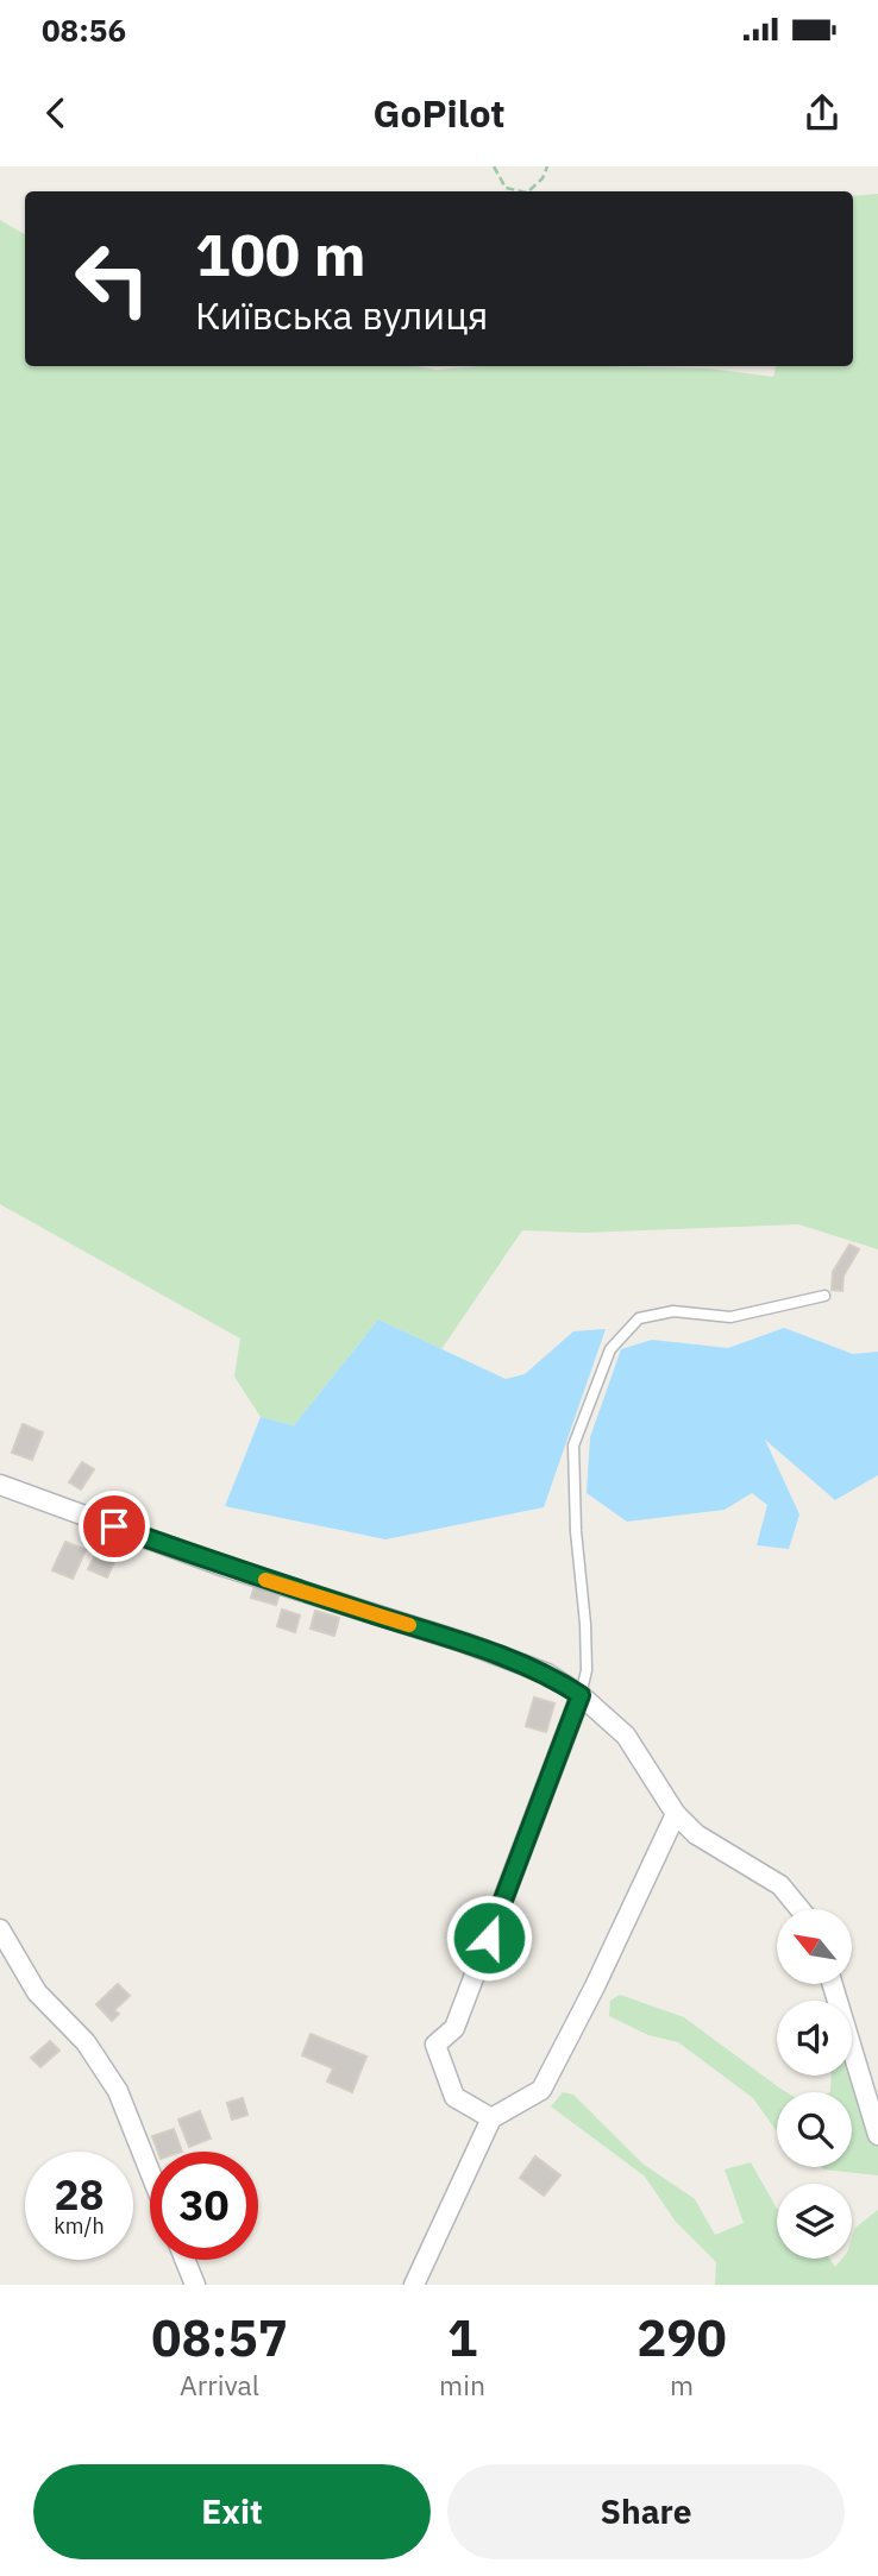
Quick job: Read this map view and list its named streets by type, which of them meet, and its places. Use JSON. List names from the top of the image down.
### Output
{
  "north": "top left",
  "page": {
    "status": "08:56",
    "header": "GoPilot",
    "turn": ["100 m", "Київська вулиця"],
    "speed": "28 km/h",
    "limit": "30",
    "eta": [
      "08:57",
      "Arrival",
      "1",
      "min",
      "290",
      "m"
    ],
    "buttons": ["Exit", "Share"]
  }
}
